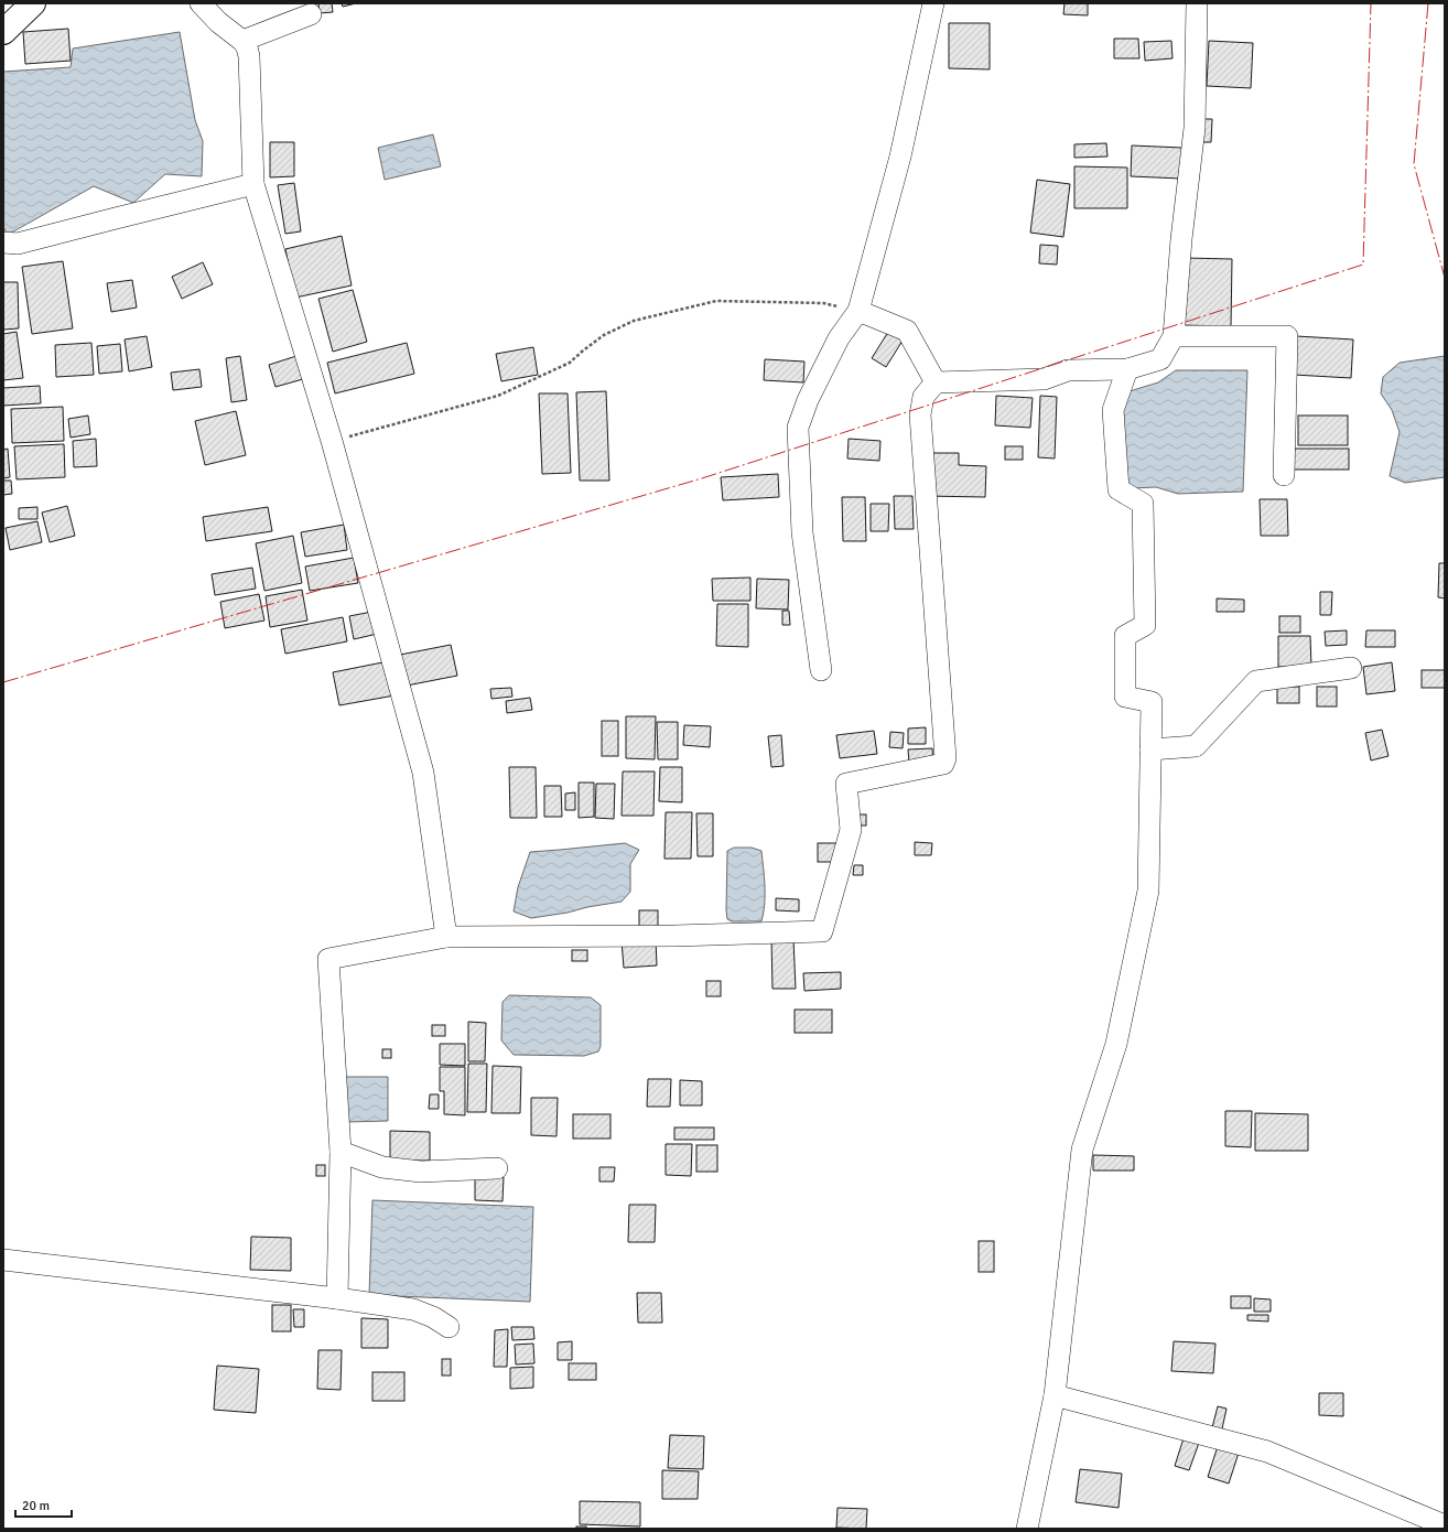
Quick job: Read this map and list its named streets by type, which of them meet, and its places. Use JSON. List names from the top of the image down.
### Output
{
  "scale_bar": "20 m"
}
